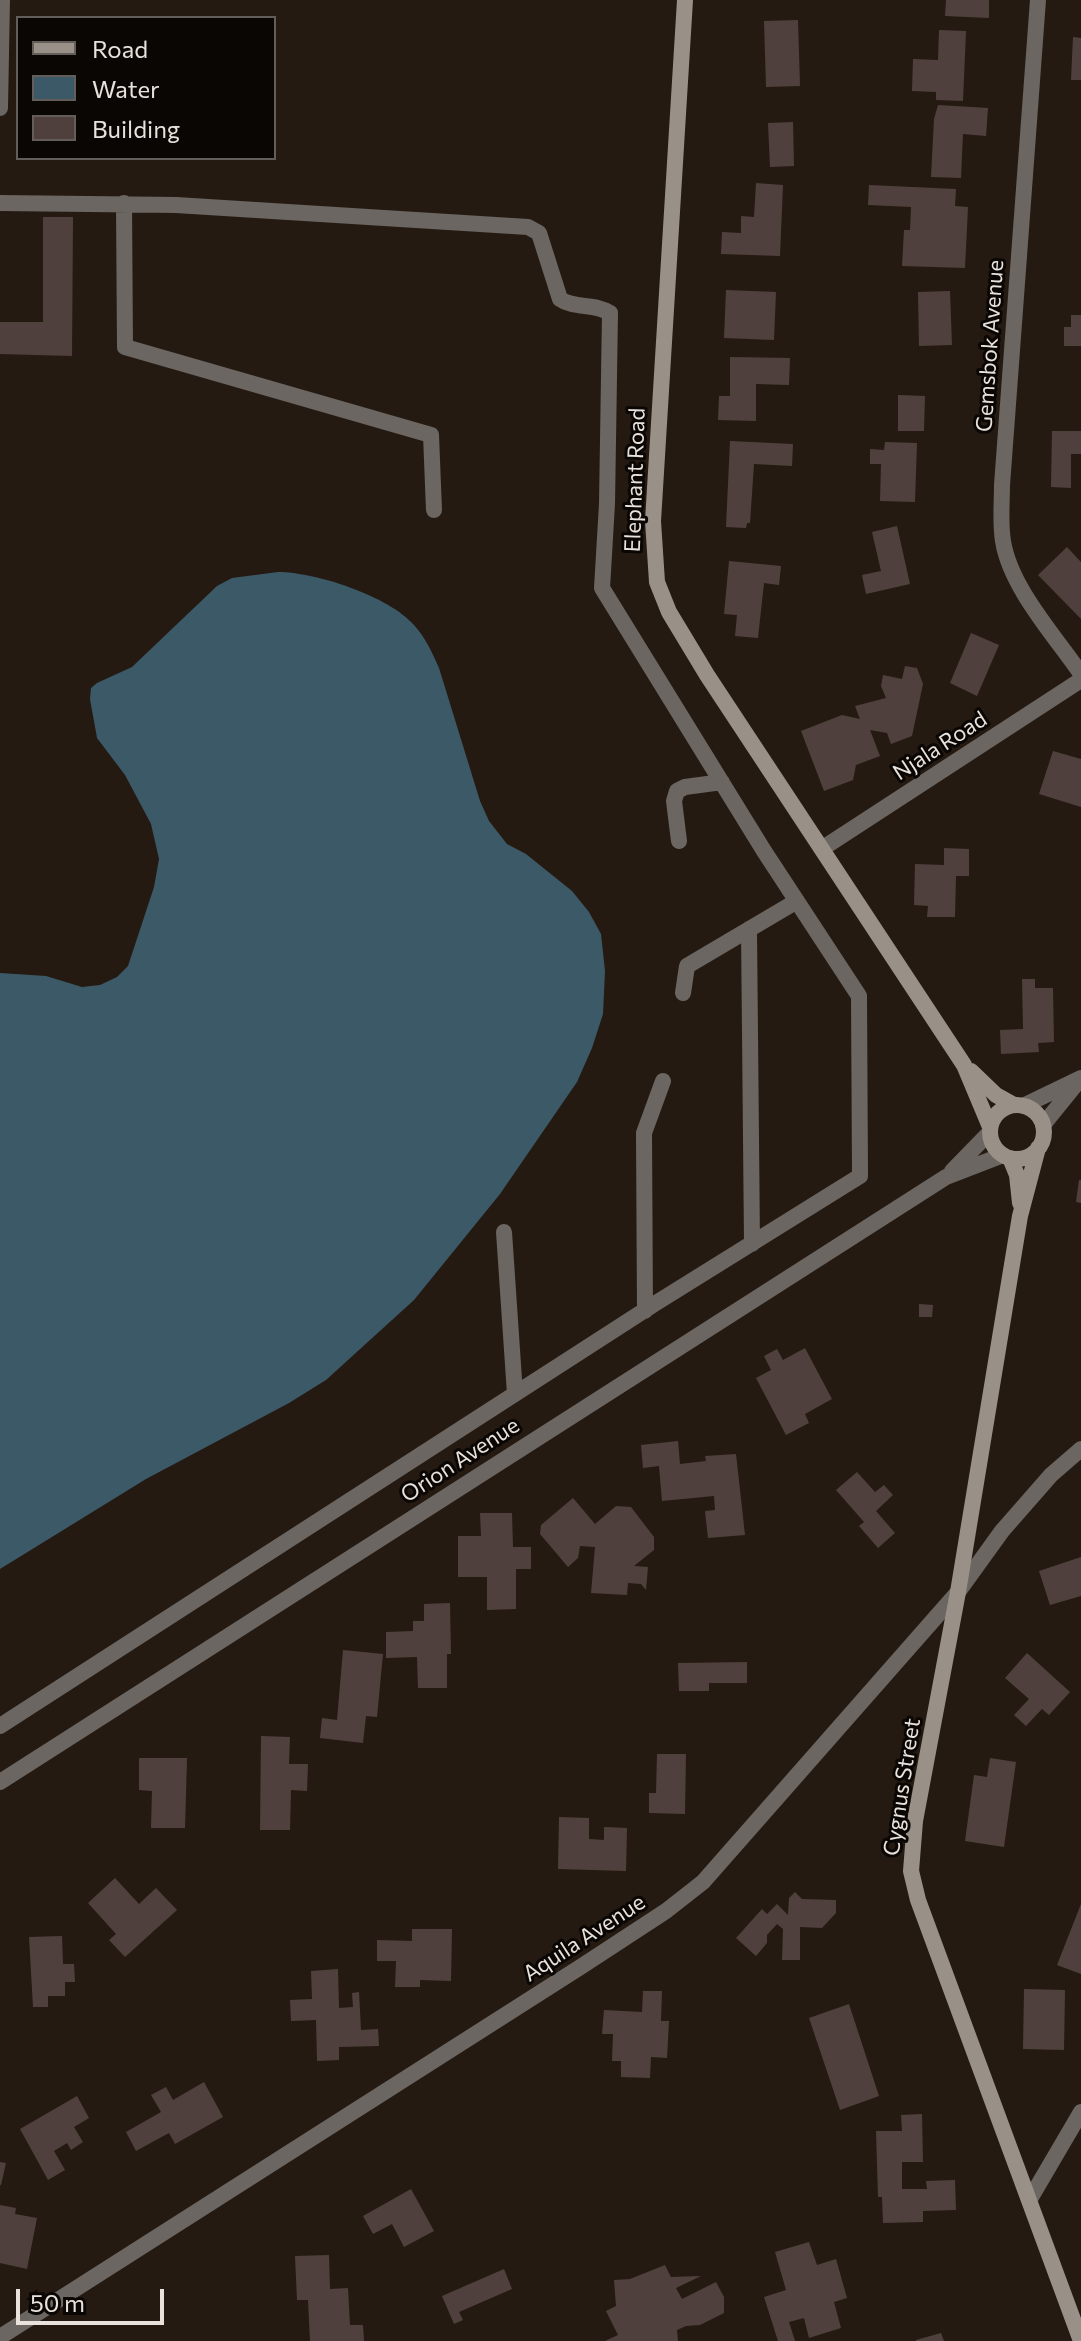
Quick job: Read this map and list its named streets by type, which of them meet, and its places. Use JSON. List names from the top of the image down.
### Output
{
  "streets": {
    "street": [
      "Gemsbok Avenue",
      "Elephant Road",
      "Njala Road",
      "Orion Avenue",
      "Cygnus Street",
      "Aquila Avenue"
    ]
  },
  "crossings": [
    ["Elephant Road", "Njala Road"],
    ["Elephant Road", "Orion Avenue"],
    ["Elephant Road", "Cygnus Street"],
    ["Orion Avenue", "Cygnus Street"],
    ["Cygnus Street", "Aquila Avenue"]
  ],
  "legend": ["Road", "Water", "Building"],
  "scale_bar": "50 m"
}
